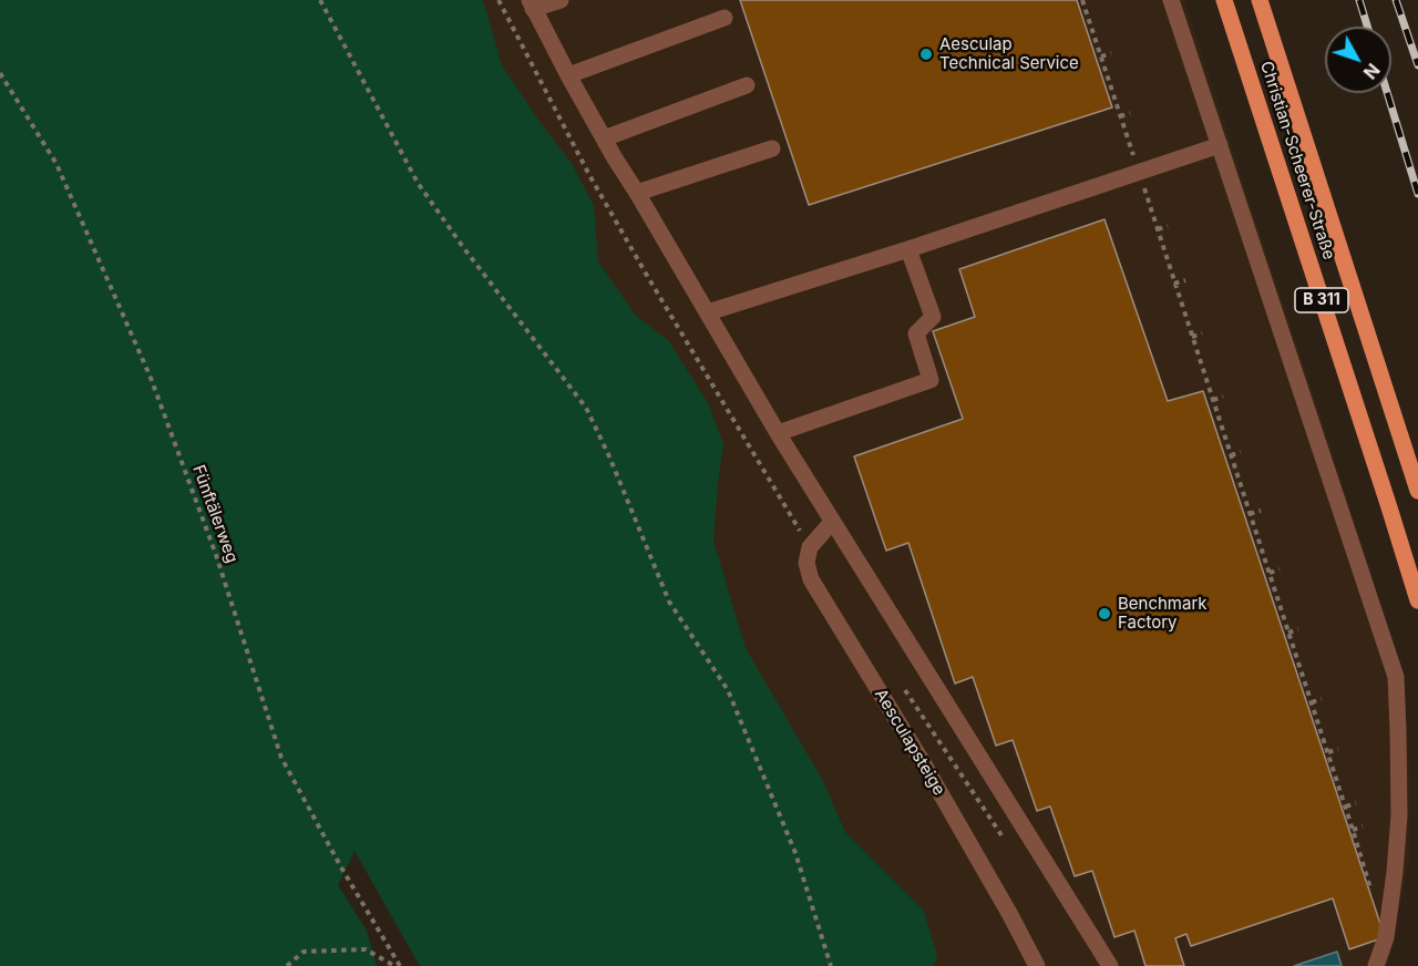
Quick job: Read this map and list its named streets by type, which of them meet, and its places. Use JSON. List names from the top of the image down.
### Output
{
  "streets": {
    "main road": ["Christian-Scheerer-Straße", "B 311"],
    "lane": ["Aesculapsteige"],
    "path": ["Fünftälerweg"]
  },
  "places": ["Aesculap Technical Service", "Benchmark Factory"],
  "north": "bottom right"
}
